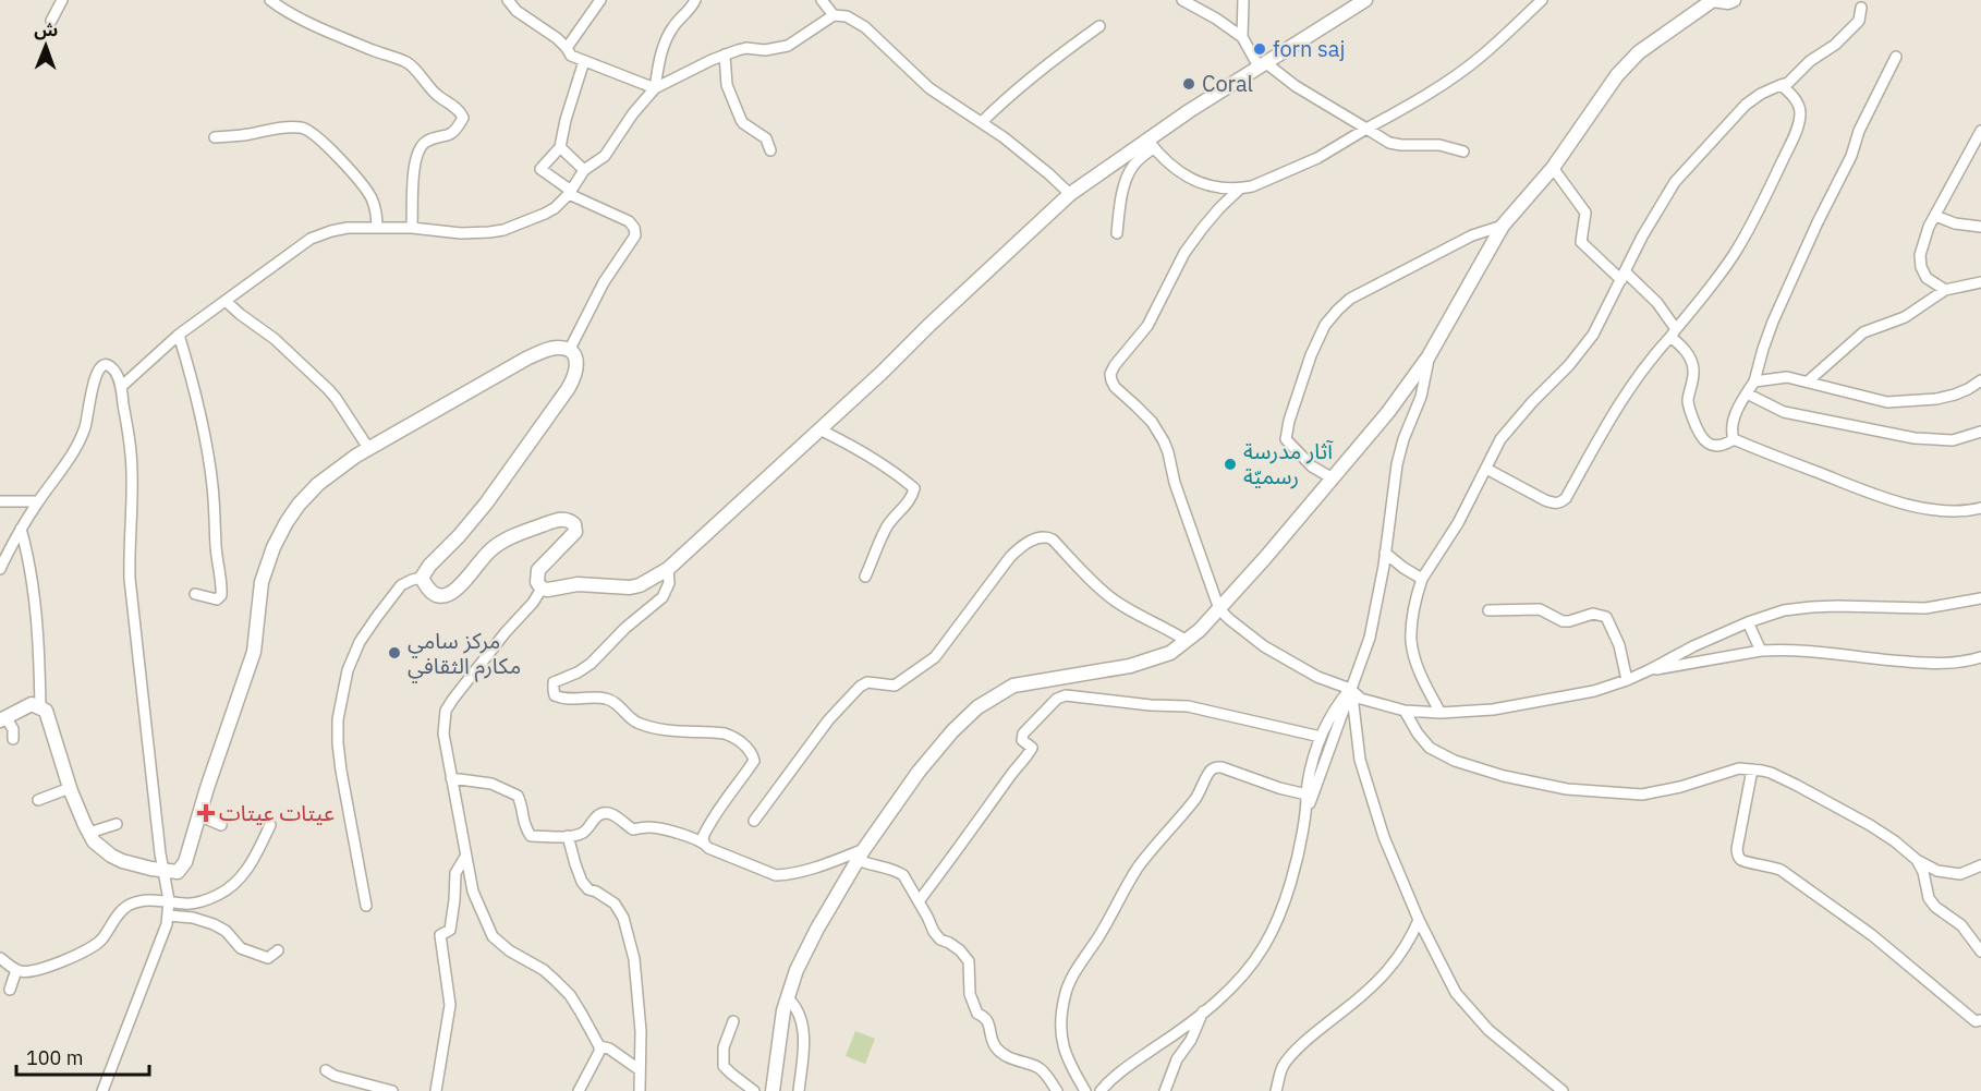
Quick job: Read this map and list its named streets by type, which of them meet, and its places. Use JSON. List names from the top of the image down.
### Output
{
  "places": {
    "other": [
      "forn saj",
      "Coral",
      "آثار مدرسة رسميّة",
      "مركز سامي مكارم الثقافي"
    ],
    "health": ["عيتات عيتات"]
  },
  "scale_bar": "100 m",
  "north": "top"
}
